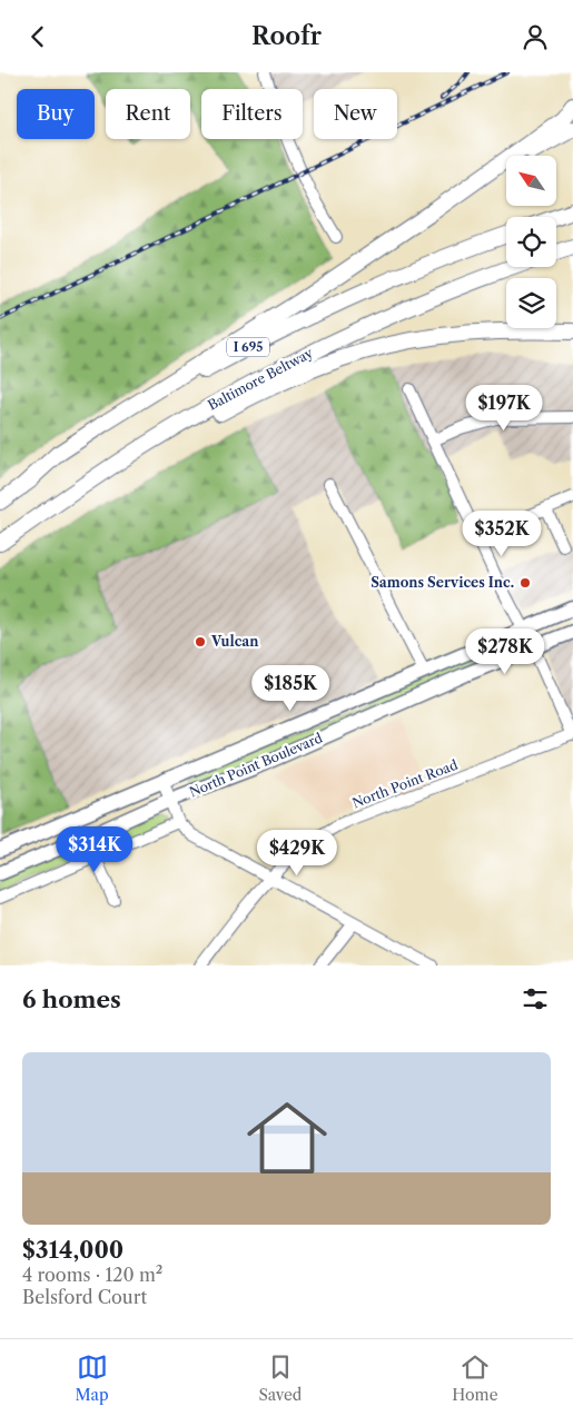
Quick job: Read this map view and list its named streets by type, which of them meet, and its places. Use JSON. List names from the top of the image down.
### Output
{
  "streets": {
    "highway": ["I 695", "Baltimore Beltway"],
    "main road": ["North Point Boulevard"],
    "street": ["North Point Road"]
  },
  "places": ["Samons Services Inc.", "Vulcan"],
  "north": "top left",
  "page": {
    "header": "Roofr",
    "chip": [
      "Buy",
      "Rent",
      "Filters",
      "New"
    ],
    "price": [
      "$197K",
      "$352K",
      "$278K",
      "$185K",
      "$314K",
      "$429K"
    ],
    "heading": "6 homes",
    "list": [
      {
        "name": "$314,000",
        "note": "4 rooms · 120 m² · Belsford Court"
      }
    ],
    "tabs": ["Map", "Saved", "Home"]
  }
}
